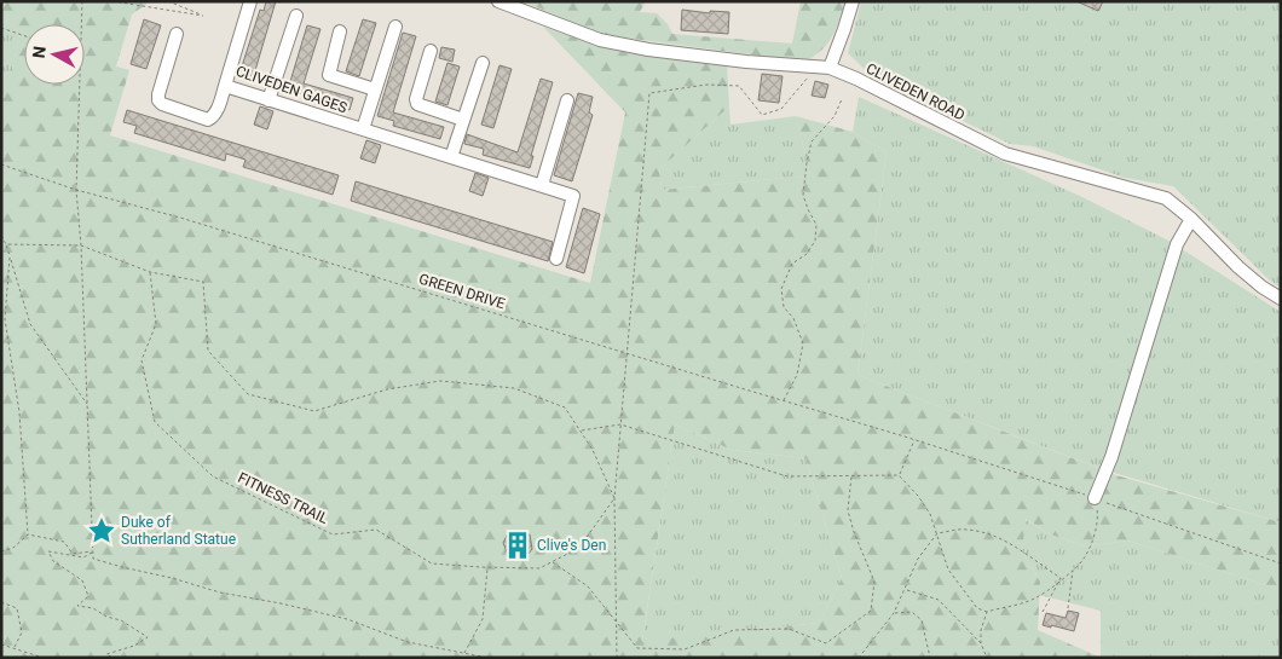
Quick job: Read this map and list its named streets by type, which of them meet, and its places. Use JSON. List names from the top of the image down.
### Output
{
  "streets": {
    "street": ["CLIVEDEN GAGES", "CLIVEDEN ROAD"],
    "path": ["GREEN DRIVE", "FITNESS TRAIL"]
  },
  "places": {
    "place": ["Duke of Sutherland Statue"],
    "building": ["Clive's Den"]
  },
  "north": "left"
}
